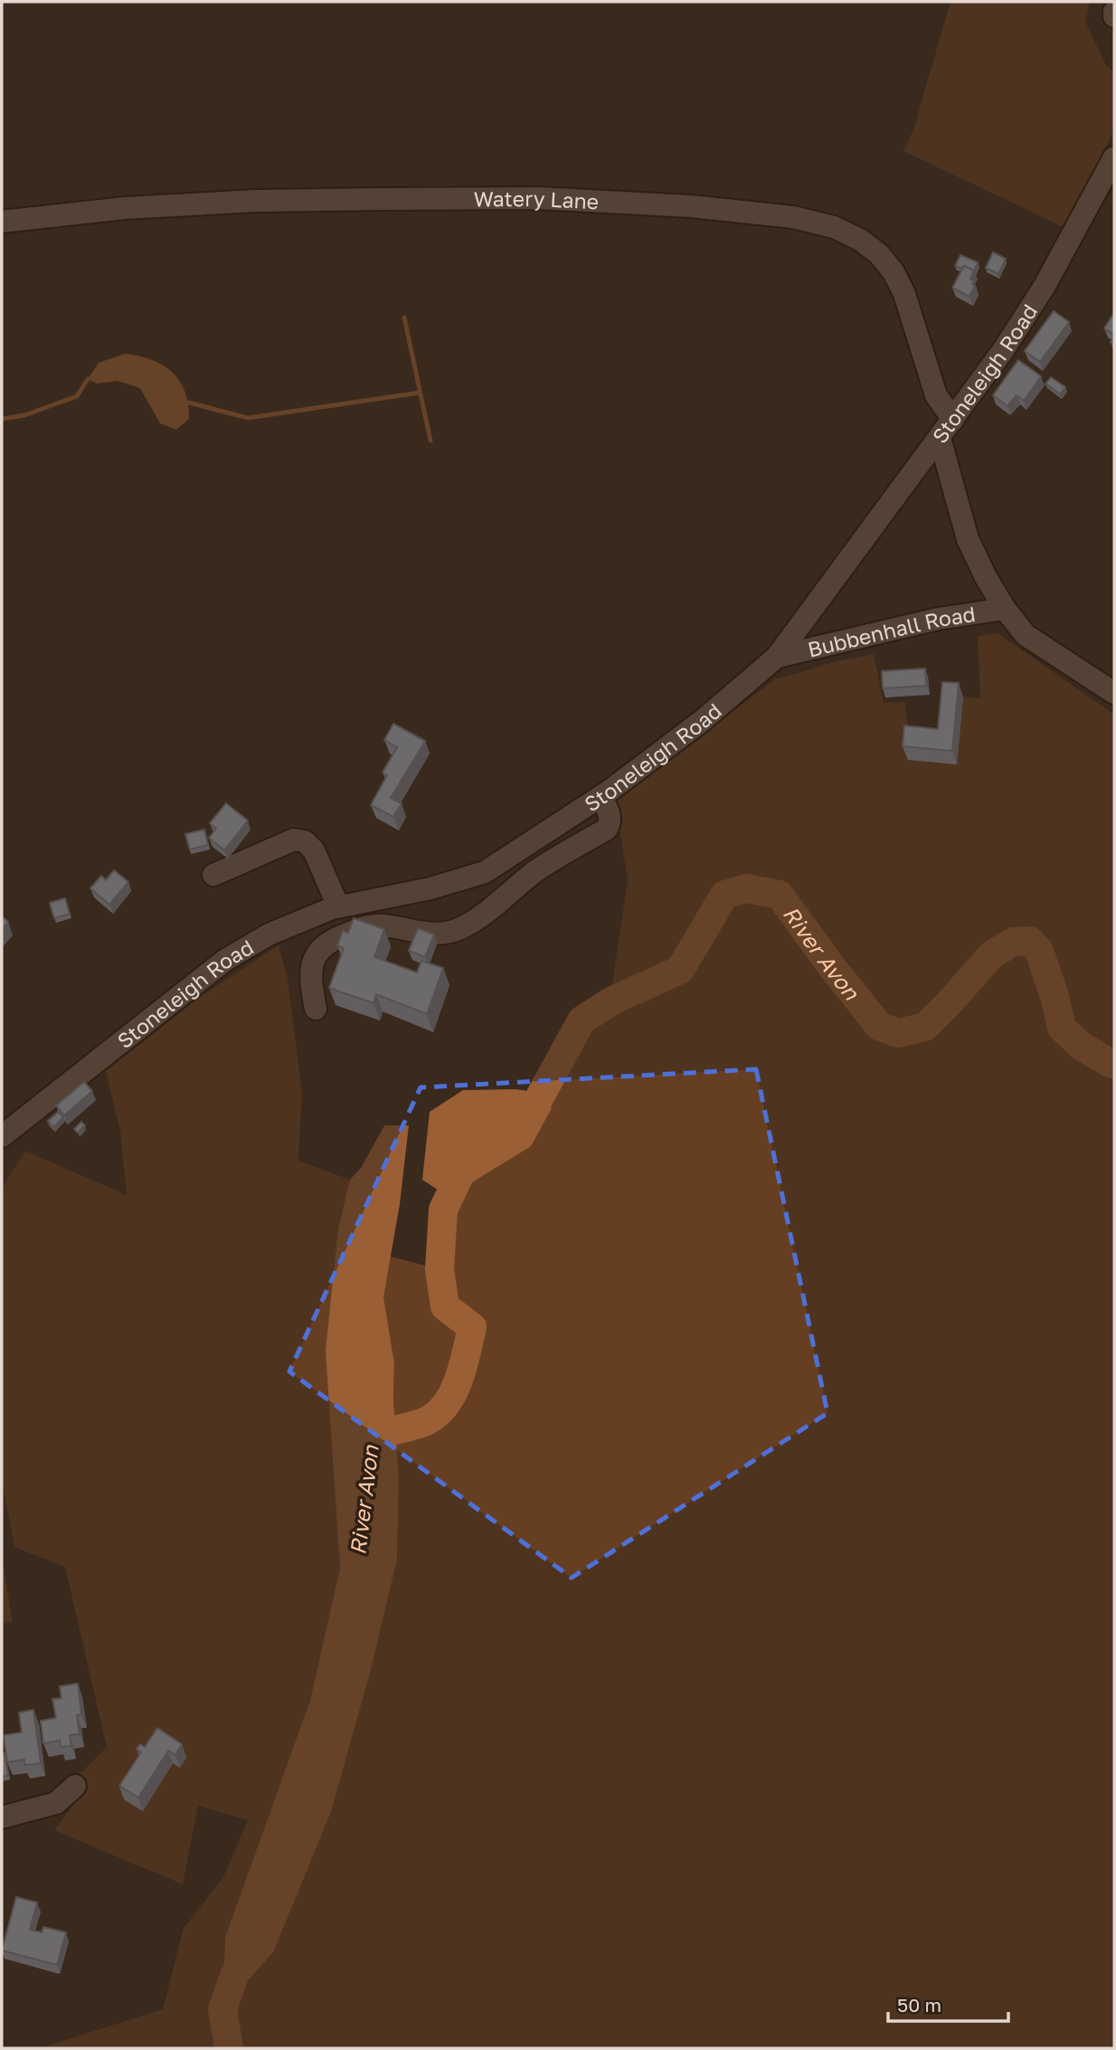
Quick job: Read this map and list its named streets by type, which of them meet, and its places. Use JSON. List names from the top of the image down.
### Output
{
  "streets": {
    "street": ["Watery Lane", "Stoneleigh Road", "Bubbenhall Road"]
  },
  "crossings": [
    ["Watery Lane", "Stoneleigh Road"],
    ["Stoneleigh Road", "Bubbenhall Road"]
  ],
  "water": ["River Avon"],
  "scale_bar": "50 m"
}
